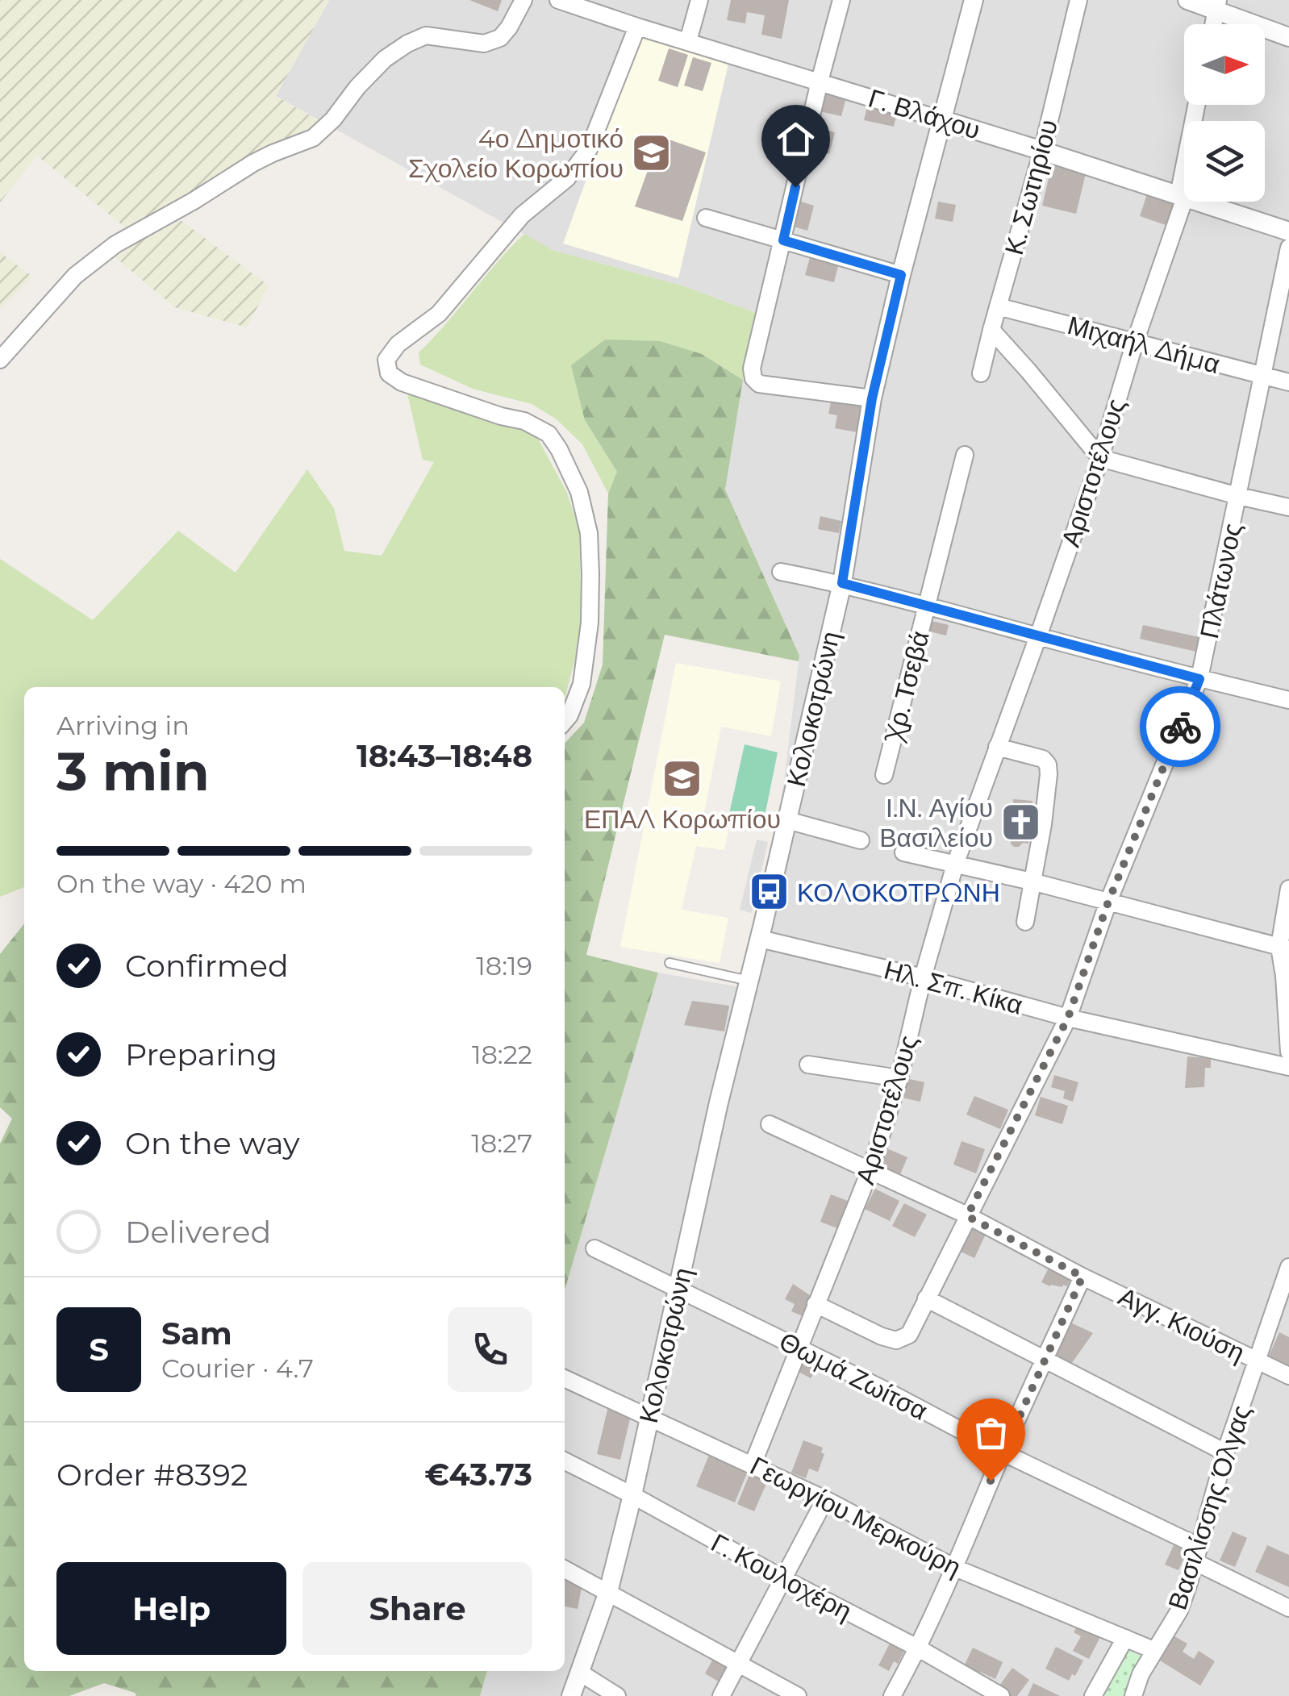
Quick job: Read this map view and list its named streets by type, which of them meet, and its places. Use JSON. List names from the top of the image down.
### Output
{
  "streets": {
    "street": [
      "Γ. Βλάχου",
      "Κ. Σωτηρίου",
      "Μιχαήλ Δήμα",
      "Αριστοτέλους",
      "Πλάτωνος",
      "Χρ. Τσεβά",
      "Κολοκοτρώνη",
      "Ηλ. Σπ. Κίκα",
      "Αγγ. Κιούση",
      "Θωμά Ζωίτσα",
      "Βασιλίσσης Όλγας",
      "Γεωργίου Μερκούρη",
      "Γ. Κουλοχέρη"
    ]
  },
  "crossings": [
    ["Γ. Βλάχου", "Κ. Σωτηρίου"],
    ["Γ. Βλάχου", "Αριστοτέλους"],
    ["Γ. Βλάχου", "Κολοκοτρώνη"],
    ["Κ. Σωτηρίου", "Μιχαήλ Δήμα"],
    ["Μιχαήλ Δήμα", "Αριστοτέλους"],
    ["Μιχαήλ Δήμα", "Πλάτωνος"],
    ["Αριστοτέλους", "Πλάτωνος"],
    ["Αριστοτέλους", "Ηλ. Σπ. Κίκα"],
    ["Αριστοτέλους", "Αγγ. Κιούση"],
    ["Αριστοτέλους", "Θωμά Ζωίτσα"],
    ["Αριστοτέλους", "Γεωργίου Μερκούρη"],
    ["Πλάτωνος", "Ηλ. Σπ. Κίκα"],
    ["Πλάτωνος", "Αγγ. Κιούση"],
    ["Κολοκοτρώνη", "Ηλ. Σπ. Κίκα"],
    ["Κολοκοτρώνη", "Θωμά Ζωίτσα"],
    ["Κολοκοτρώνη", "Γεωργίου Μερκούρη"],
    ["Κολοκοτρώνη", "Γ. Κουλοχέρη"],
    ["Αγγ. Κιούση", "Βασιλίσσης Όλγας"],
    ["Θωμά Ζωίτσα", "Βασιλίσσης Όλγας"],
    ["Βασιλίσσης Όλγας", "Γεωργίου Μερκούρη"]
  ],
  "places": {
    "school or university": ["4ο Δημοτικό Σχολείο Κορωπίου", "ΕΠΑΛ Κορωπίου"],
    "church": ["Ι.Ν. Αγίου Βασιλείου"],
    "bus stop": ["ΚΟΛΟΚΟΤΡΩΝΗ"]
  },
  "north": "right",
  "page": {
    "heading": ["3 min", "Arriving in", "18:43–18:48"],
    "panel": [
      "Sam",
      "Courier · 4.7",
      "Order #8392",
      "€43.73"
    ],
    "bar": "On the way · 420 m",
    "list": [
      ["Confirmed", "18:19"],
      ["Preparing", "18:22"],
      ["On the way", "18:27"],
      "Delivered"
    ],
    "round": "S",
    "buttons": ["Help", "Share"]
  }
}
